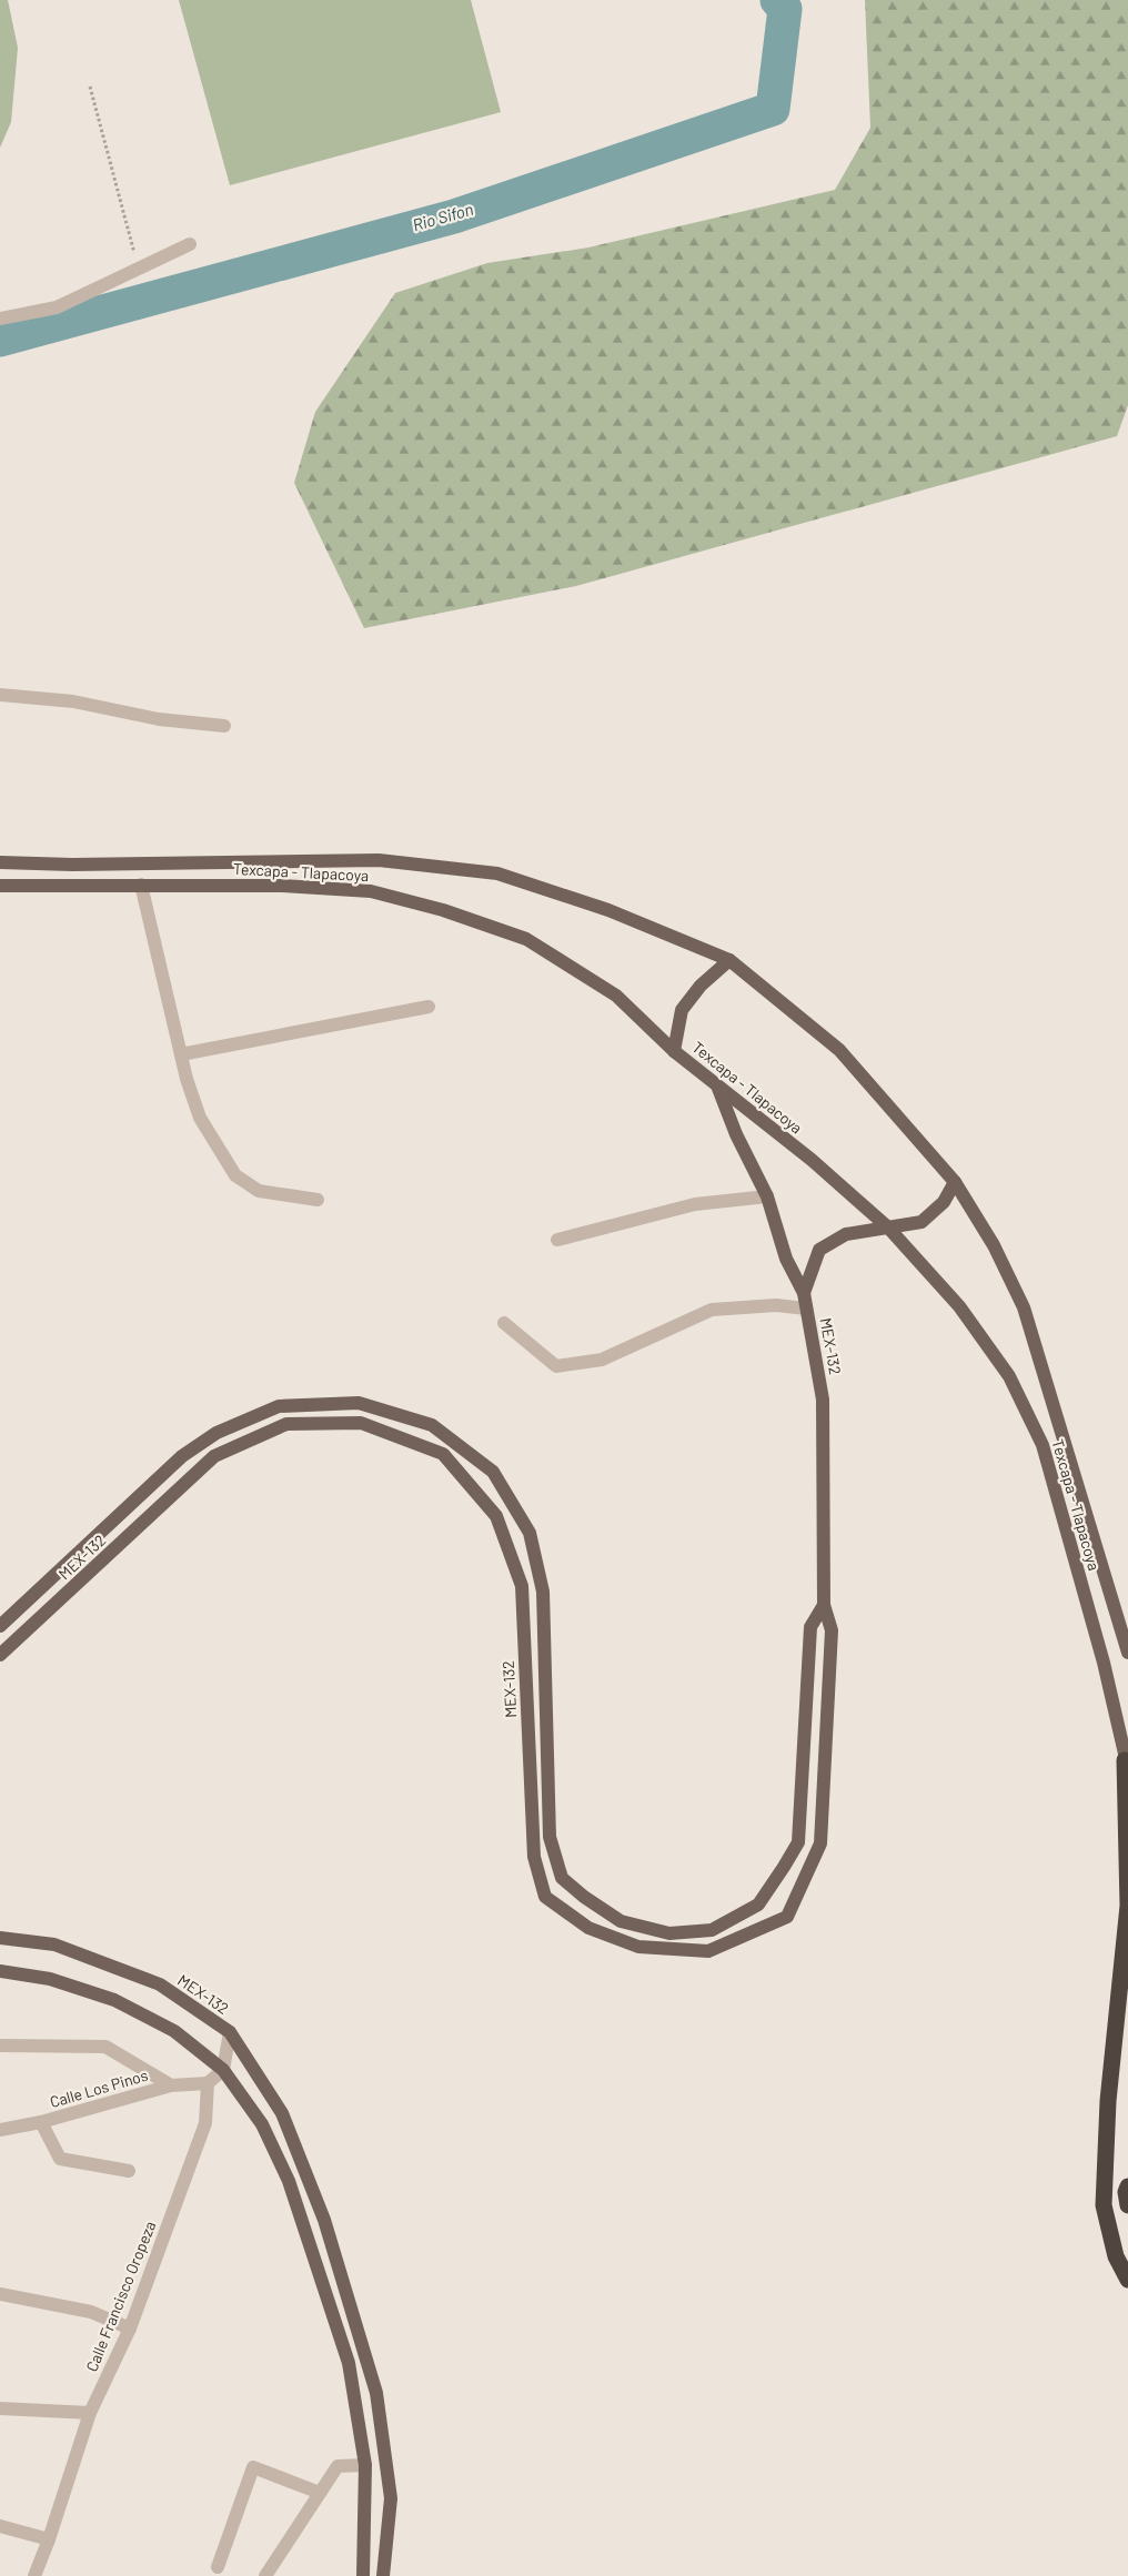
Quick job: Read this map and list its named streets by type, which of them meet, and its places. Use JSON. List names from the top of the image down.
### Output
{
  "streets": {
    "main road": ["Texcapa - Tlapacoya", "MEX-132"],
    "street": ["Calle Los Pinos", "Calle Francisco Oropeza"]
  },
  "crossings": [
    ["Calle Los Pinos", "Calle Francisco Oropeza"]
  ],
  "water": ["Rio Sifon"]
}
